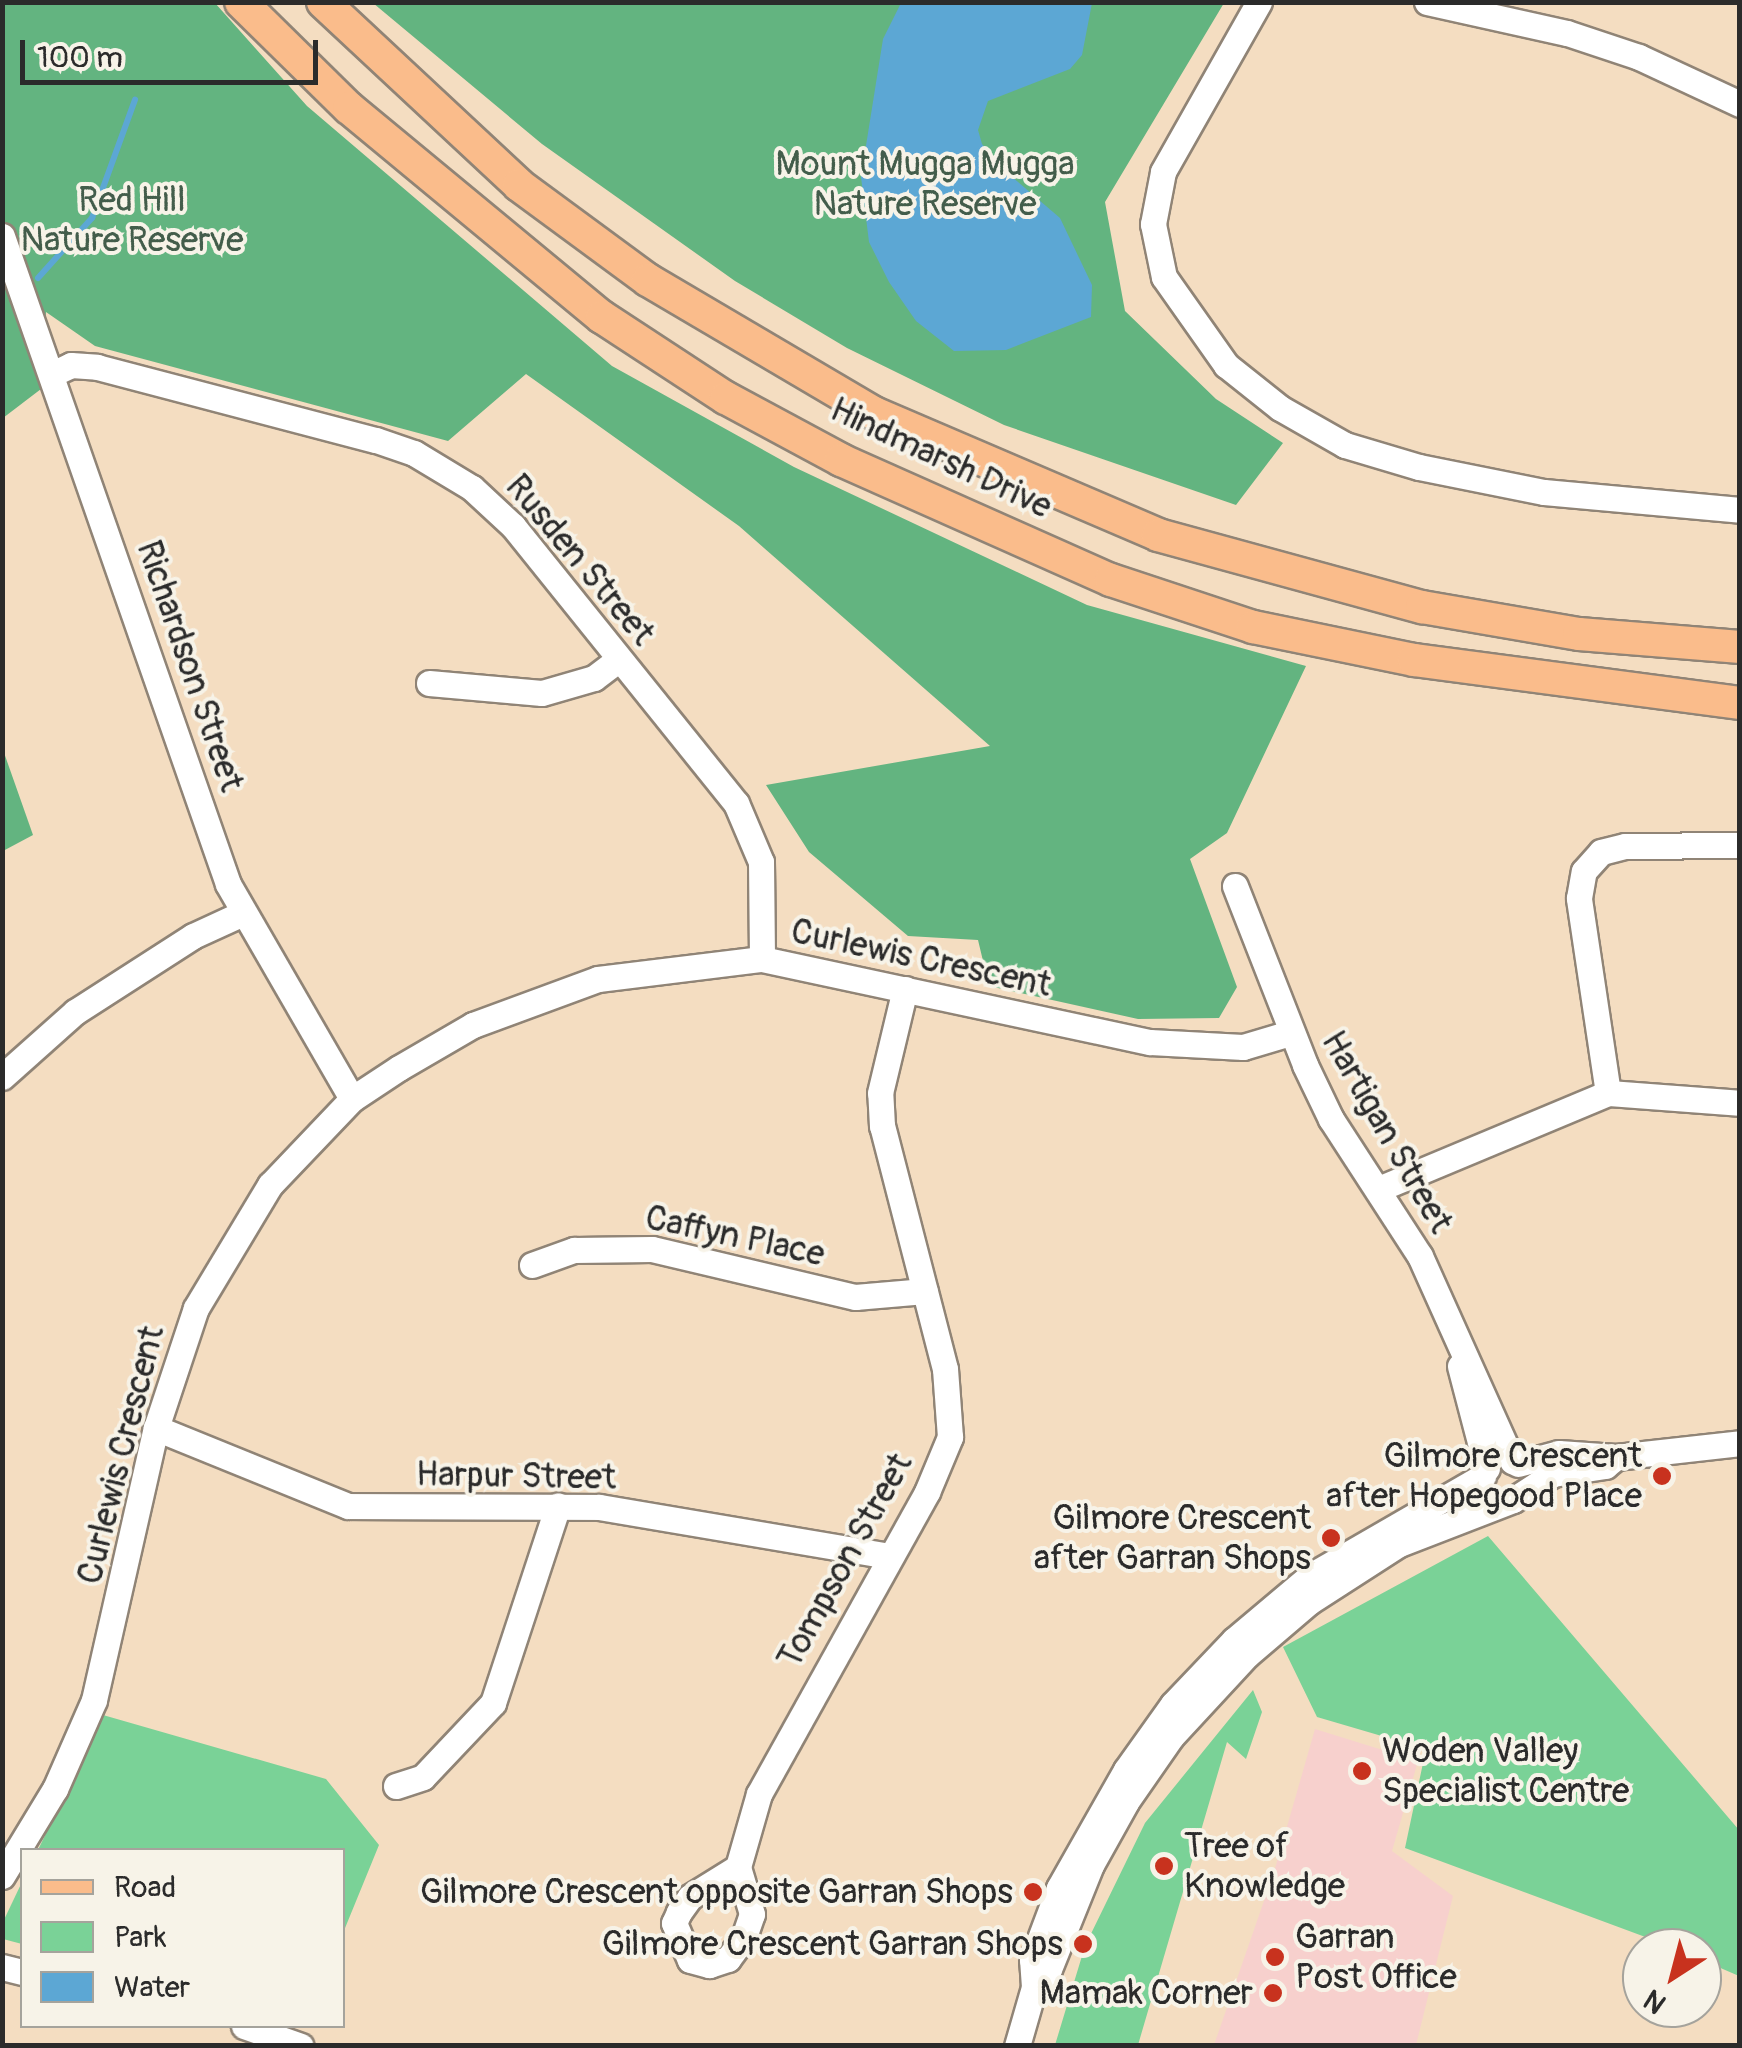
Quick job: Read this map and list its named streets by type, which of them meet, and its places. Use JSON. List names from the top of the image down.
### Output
{
  "streets": {
    "main road": ["Hindmarsh Drive"],
    "street": [
      "Rusden Street",
      "Richardson Street",
      "Curlewis Crescent",
      "Hartigan Street",
      "Caffyn Place",
      "Harpur Street",
      "Tompson Street"
    ]
  },
  "crossings": [
    ["Rusden Street", "Richardson Street"],
    ["Rusden Street", "Curlewis Crescent"],
    ["Richardson Street", "Curlewis Crescent"],
    ["Curlewis Crescent", "Hartigan Street"],
    ["Curlewis Crescent", "Harpur Street"],
    ["Curlewis Crescent", "Tompson Street"],
    ["Caffyn Place", "Tompson Street"],
    ["Harpur Street", "Tompson Street"]
  ],
  "parks": ["Mount Mugga Mugga Nature Reserve", "Red Hill Nature Reserve"],
  "places": [
    "Gilmore Crescent after Hopegood Place",
    "Gilmore Crescent after Garran Shops",
    "Woden Valley Specialist Centre",
    "Tree of Knowledge",
    "Gilmore Crescent opposite Garran Shops",
    "Gilmore Crescent Garran Shops",
    "Garran Post Office",
    "Mamak Corner"
  ],
  "legend": ["Road", "Park", "Water"],
  "scale_bar": "100 m",
  "north": "bottom left"
}
